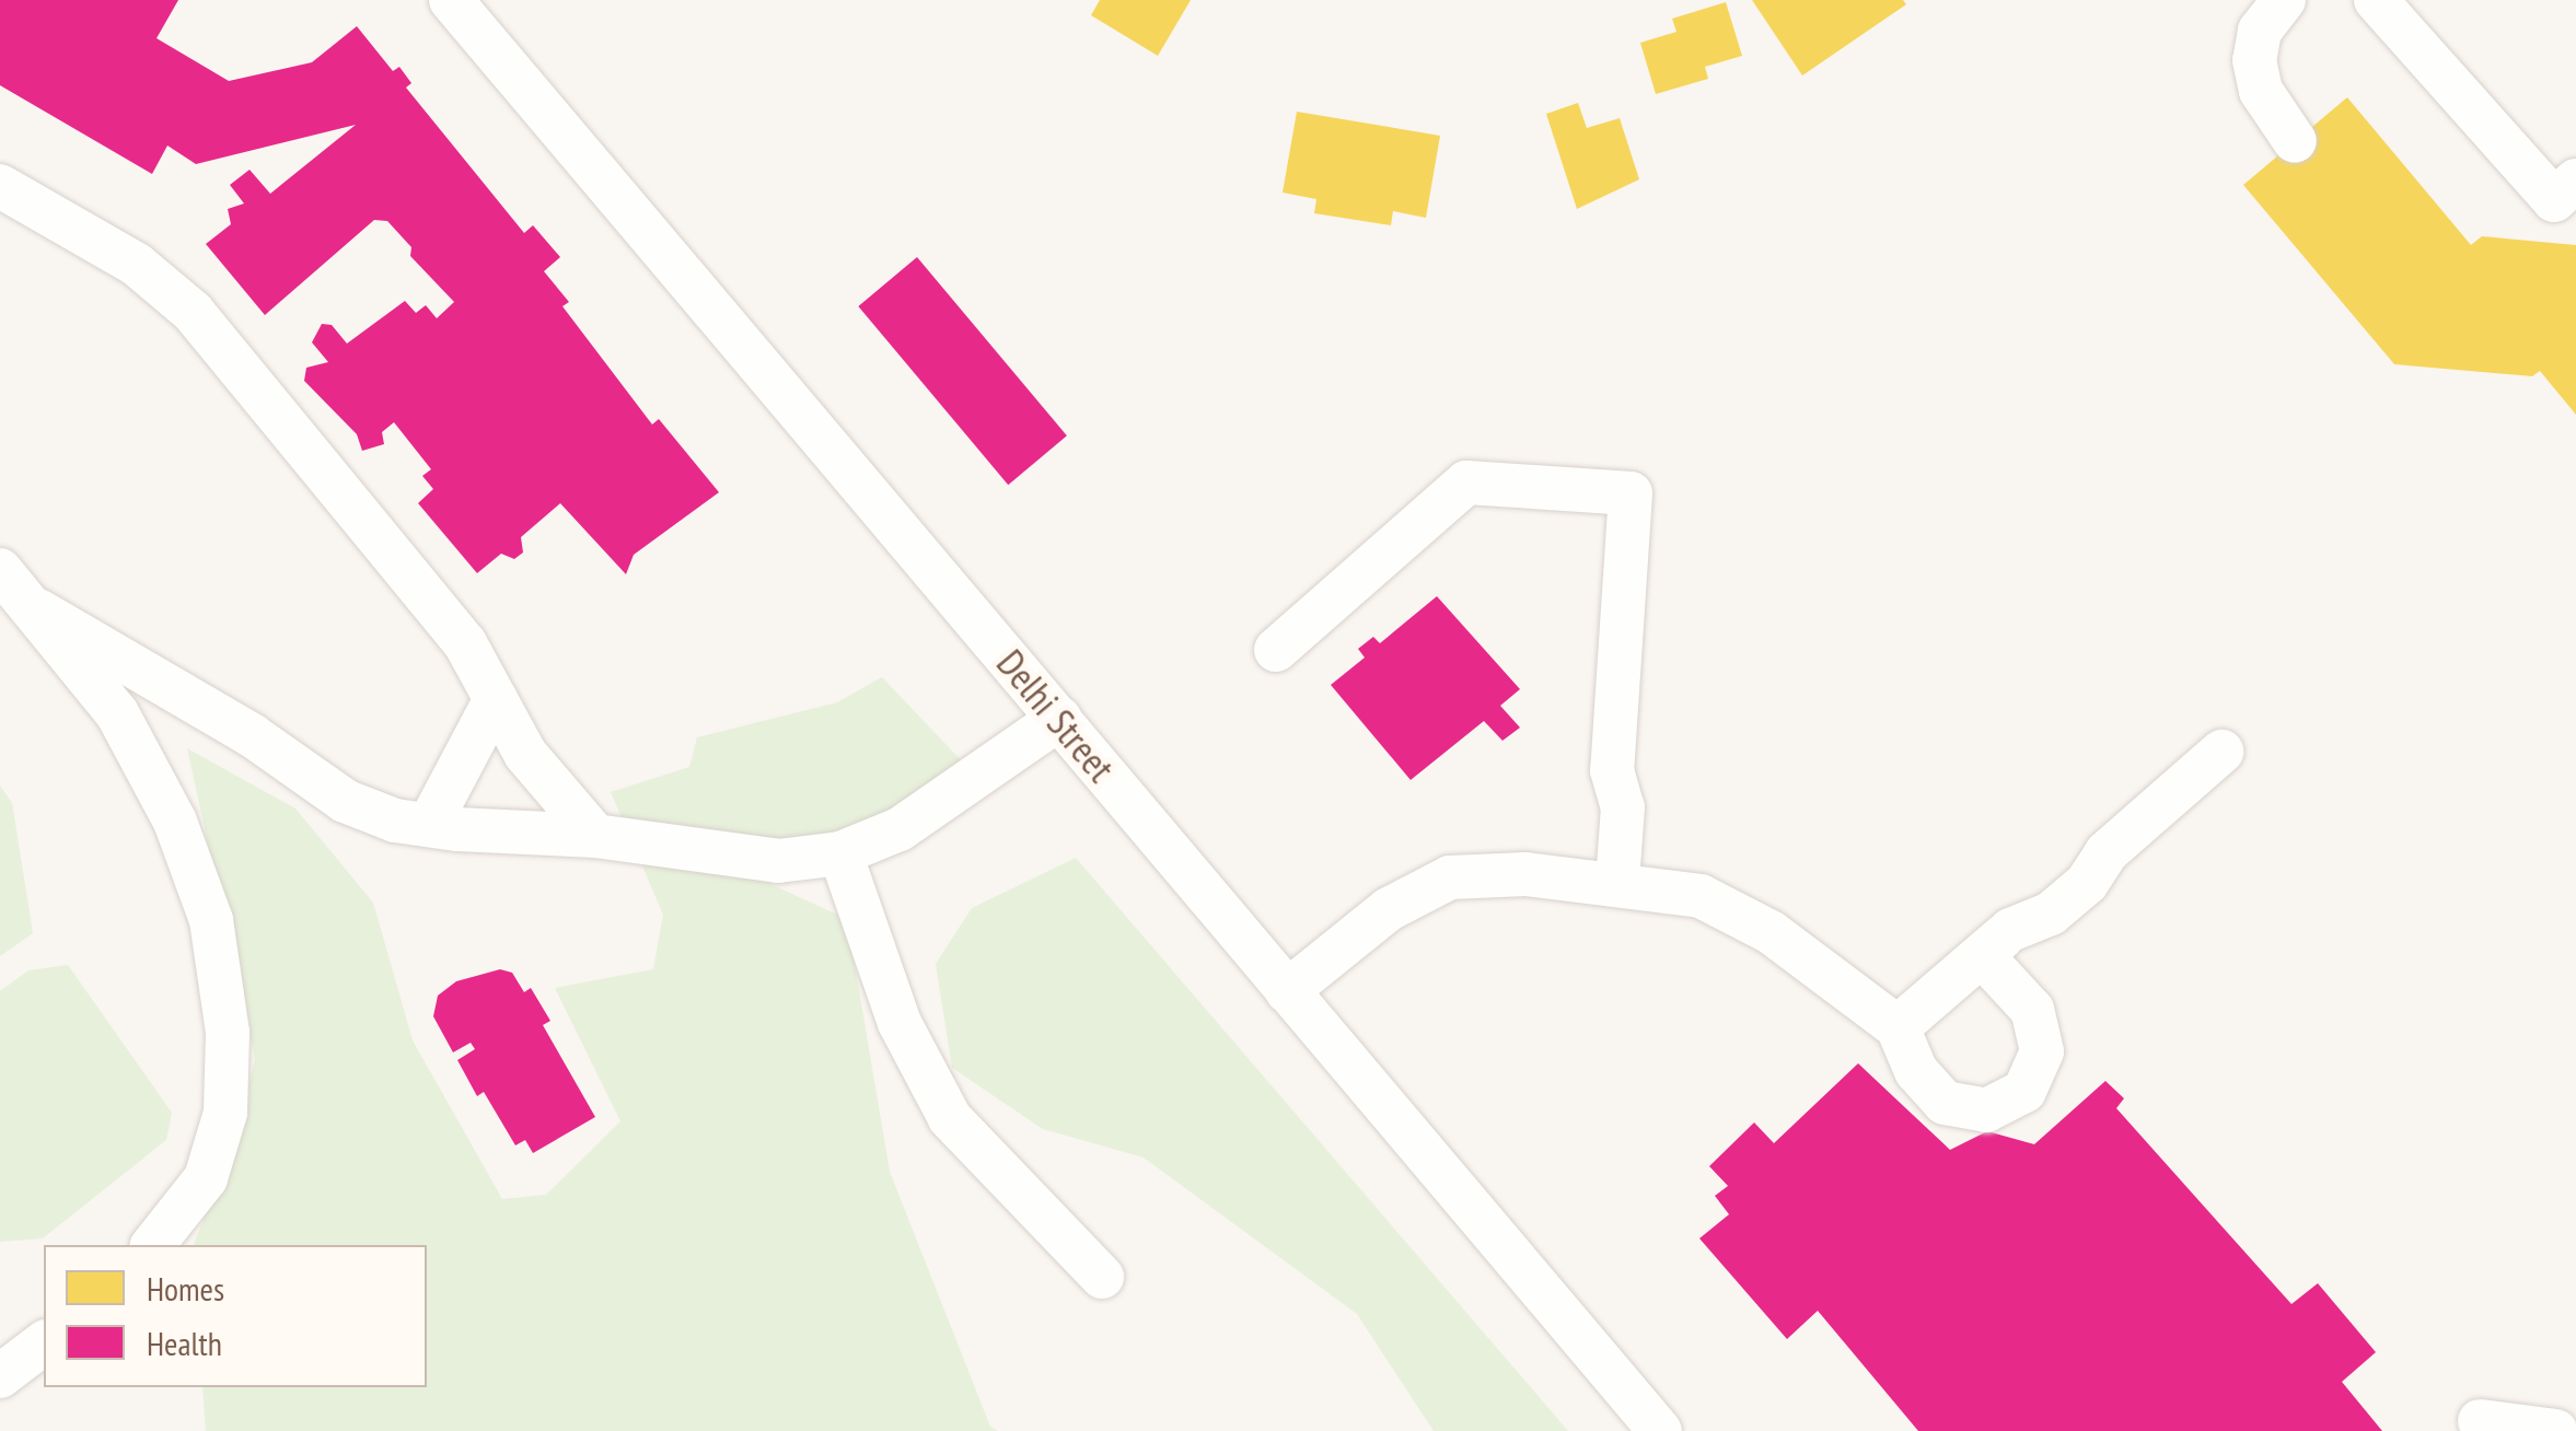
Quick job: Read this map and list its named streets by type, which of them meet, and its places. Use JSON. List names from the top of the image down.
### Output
{
  "streets": {
    "street": ["Delhi Street"]
  },
  "legend": ["Homes", "Health"]
}
